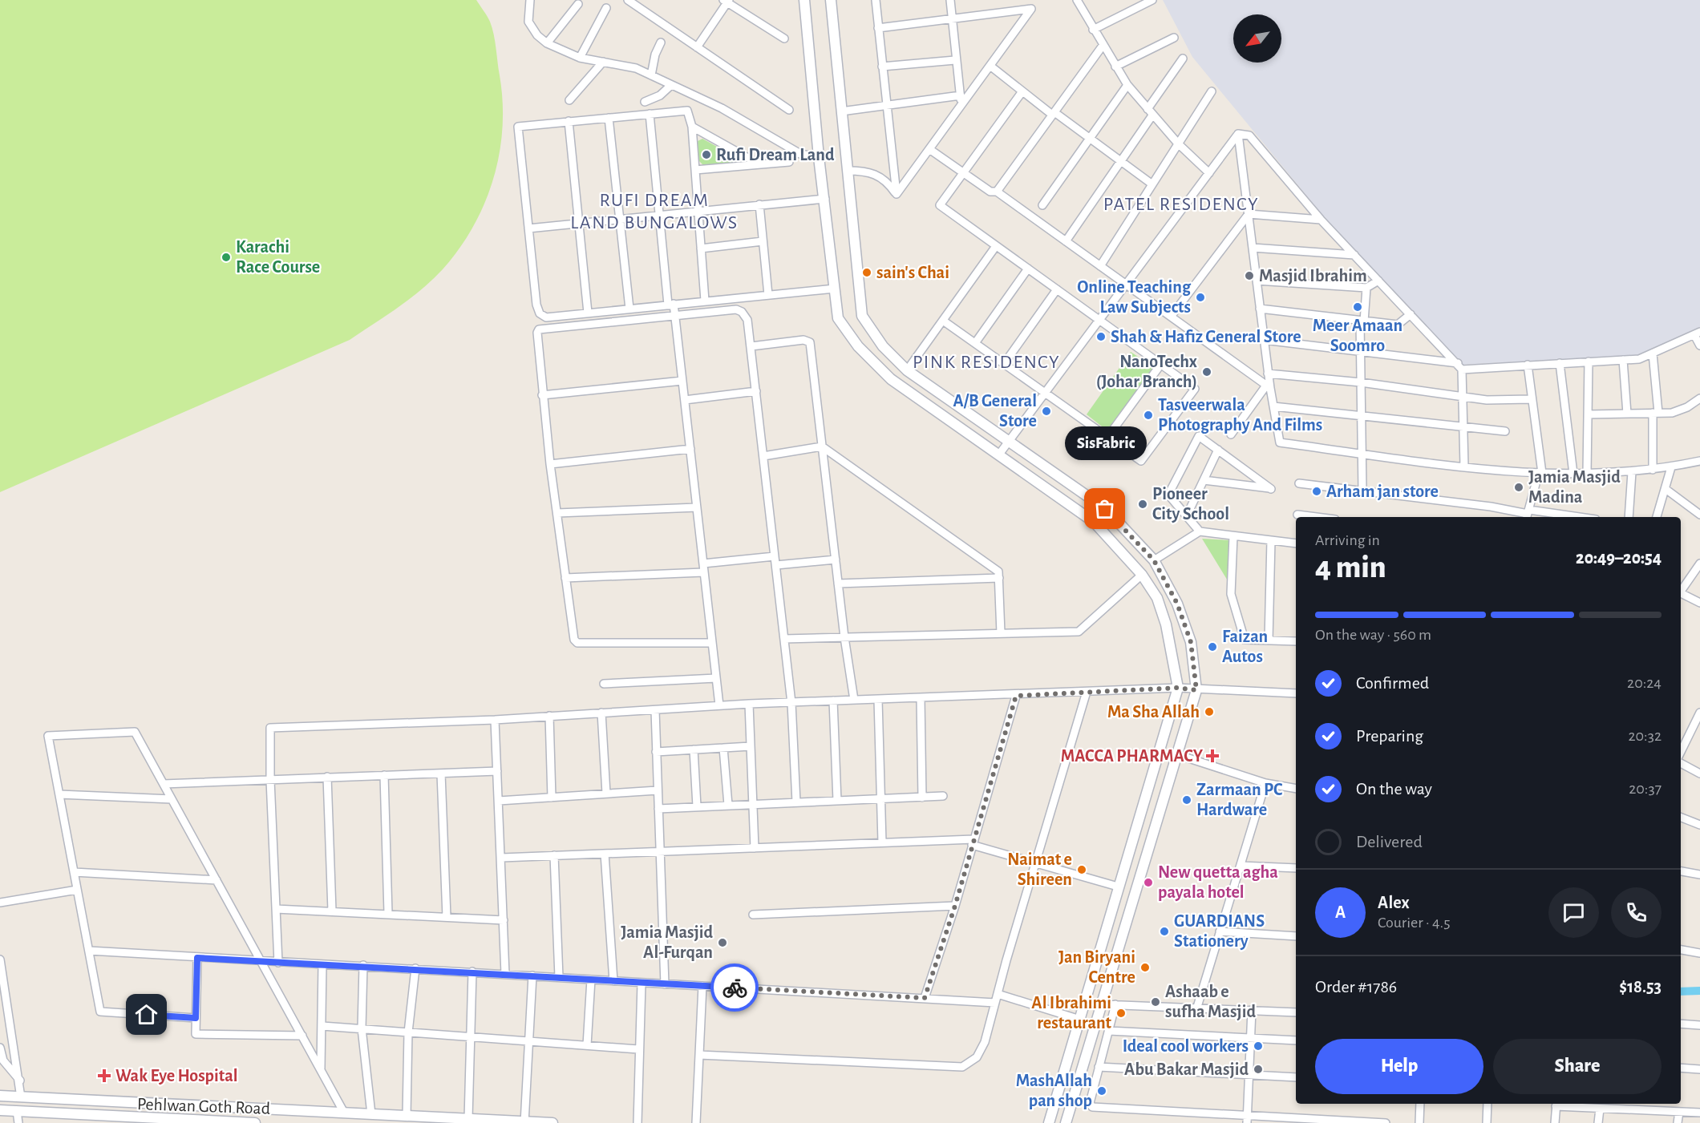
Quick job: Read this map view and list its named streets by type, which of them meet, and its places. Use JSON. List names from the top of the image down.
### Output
{
  "streets": {
    "main road": ["Pehlwan Goth Road"]
  },
  "districts": ["RUFI DREAM LAND BUNGALOWS", "PATEL RESIDENCY", "PINK RESIDENCY"],
  "places": {
    "other": [
      "Rufi Dream Land",
      "Karachi Race Course",
      "sain's Chai",
      "Masjid Ibrahim",
      "Online Teaching Law Subjects",
      "Meer Amaan Soomro",
      "Shah & Hafiz General Store",
      "NanoTechx (Johar Branch)",
      "A/B General Store",
      "Tasveerwala Photography And Films",
      "Jamia Masjid Madina",
      "Arham jan store",
      "Pioneer City School",
      "SisFabric",
      "Faizan Autos",
      "Ma Sha Allah",
      "Zarmaan PC Hardware",
      "Naimat e Shireen",
      "New quetta agha payala hotel",
      "GUARDIANS Stationery",
      "Jamia Masjid Al-Furqan",
      "Jan Biryani Centre",
      "Ashaab e sufha Masjid",
      "Al Ibrahimi restaurant",
      "Ideal cool workers",
      "Abu Bakar Masjid",
      "MashAllah pan shop"
    ],
    "health": ["MACCA PHARMACY", "Wak Eye Hospital"]
  },
  "north": "bottom left",
  "page": {
    "bubble": "SisFabric",
    "heading": ["4 min", "Arriving in", "20:49–20:54"],
    "panel": [
      "Alex",
      "Courier · 4.5",
      "Order #1786",
      "$18.53"
    ],
    "bar": "On the way · 560 m",
    "list": [
      ["Confirmed", "20:24"],
      ["Preparing", "20:32"],
      ["On the way", "20:37"],
      "Delivered"
    ],
    "round": "A",
    "buttons": ["Help", "Share"]
  }
}
